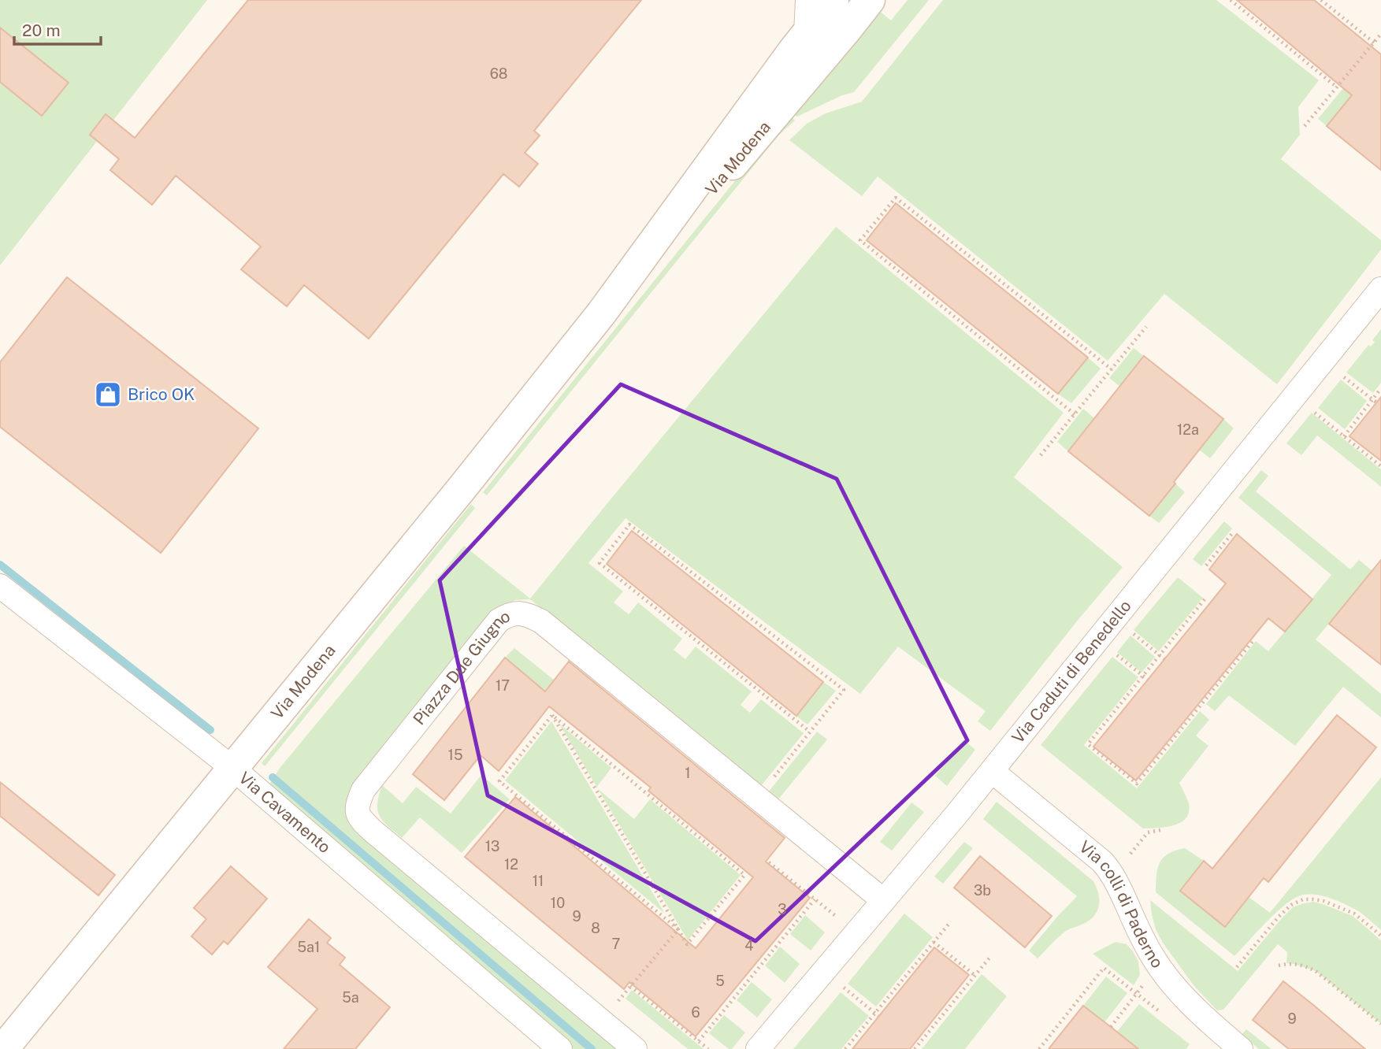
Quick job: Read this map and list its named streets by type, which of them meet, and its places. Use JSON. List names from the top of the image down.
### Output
{
  "streets": {
    "main road": ["Via Modena"],
    "street": [
      "Piazza Due Giugno",
      "Via Caduti di Benedello",
      "Via Cavamento",
      "Via colli di Paderno"
    ]
  },
  "crossings": [
    ["Via Modena", "Via Cavamento"],
    ["Piazza Due Giugno", "Via Caduti di Benedello"],
    ["Via Caduti di Benedello", "Via colli di Paderno"]
  ],
  "places": {
    "shop": ["Brico OK"]
  },
  "house_numbers": [
    "68",
    "12a",
    "17",
    "15",
    "1",
    "13",
    "12",
    "11",
    "3b",
    "10",
    "3",
    "9",
    "8",
    "7",
    "4",
    "5a1",
    "5",
    "5a",
    "6",
    "9"
  ],
  "scale_bar": "20 m"
}
